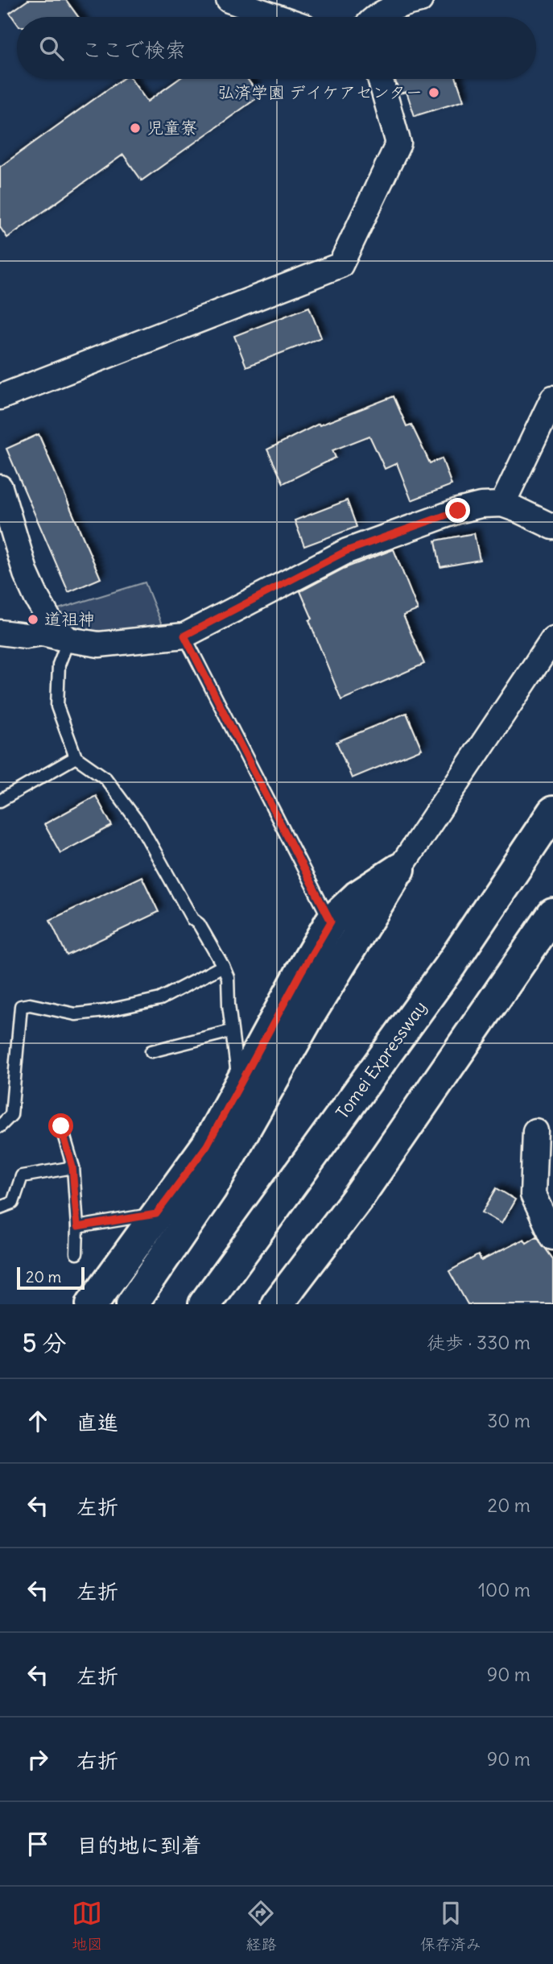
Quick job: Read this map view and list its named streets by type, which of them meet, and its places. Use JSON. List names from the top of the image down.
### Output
{
  "streets": {
    "main road": ["Tomei Expressway"]
  },
  "places": ["弘済学園 デイケアセンター", "児童寮", "道祖神"],
  "scale_bar": "20 m",
  "page": {
    "search": "ここで検索",
    "scale": "20 m",
    "heading": ["5 分", "徒歩 · 330 m"],
    "list": [
      ["直進", "30 m"],
      ["左折", "20 m"],
      ["左折", "100 m"],
      ["左折", "90 m"],
      ["右折", "90 m"],
      "目的地に到着"
    ],
    "nav": ["地図", "経路", "保存済み"]
  }
}
